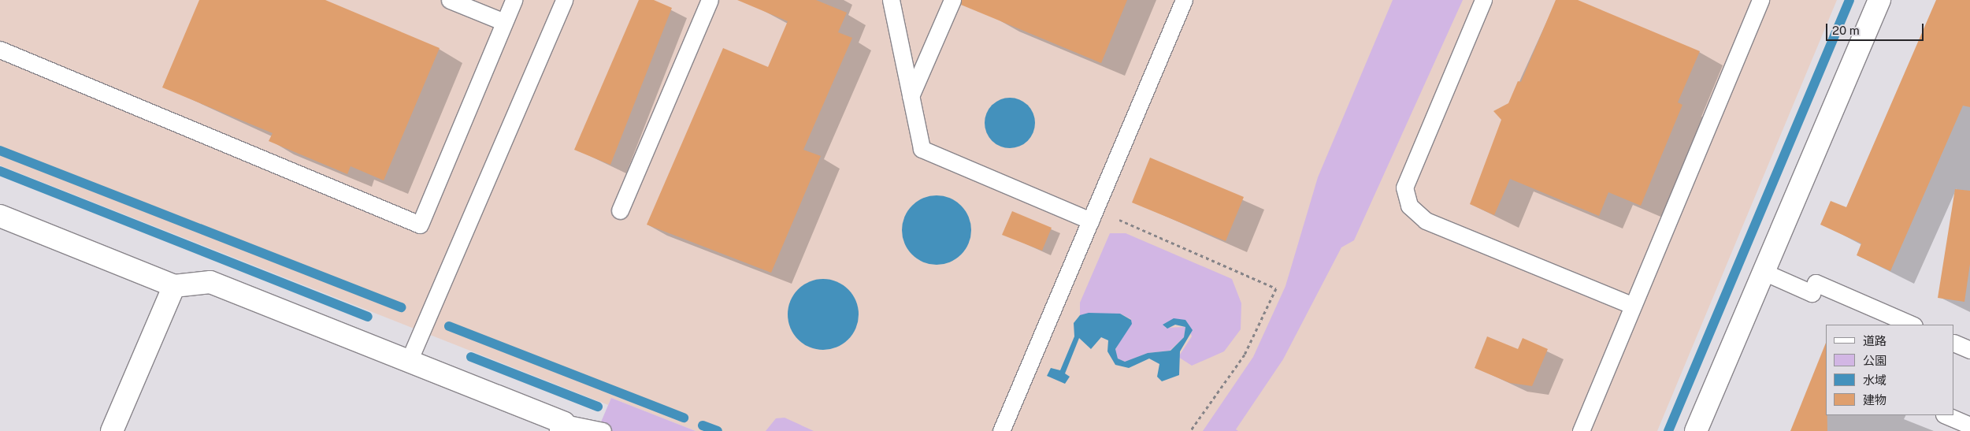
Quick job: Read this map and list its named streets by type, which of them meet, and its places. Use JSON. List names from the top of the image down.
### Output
{
  "legend": [
    "道路",
    "公園",
    "水域",
    "建物"
  ],
  "scale_bar": "20 m"
}
